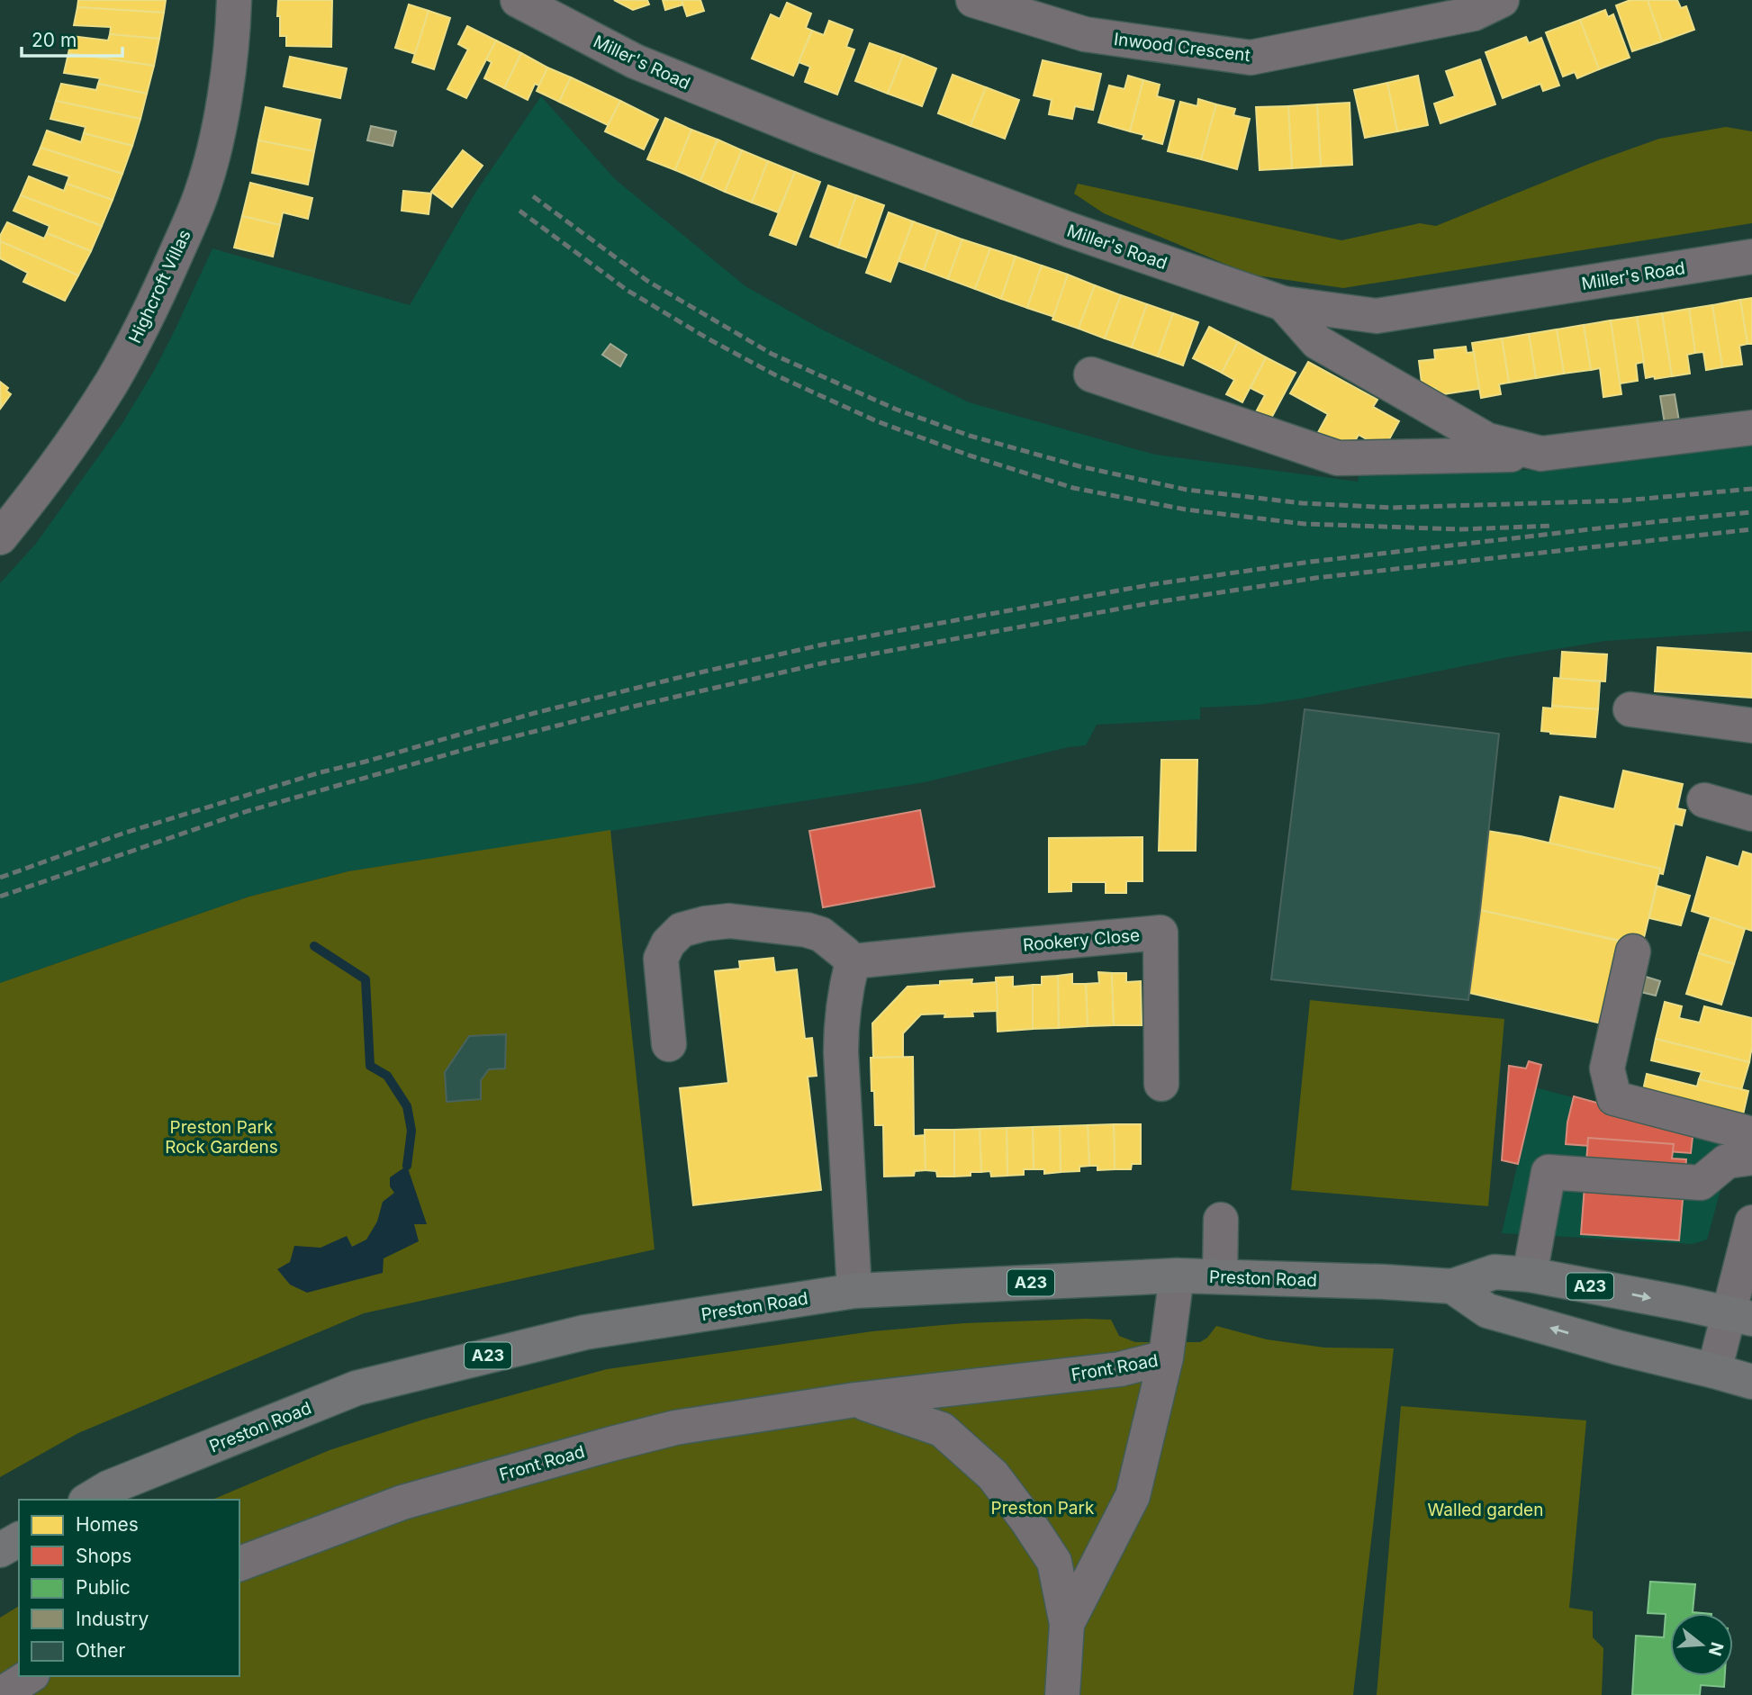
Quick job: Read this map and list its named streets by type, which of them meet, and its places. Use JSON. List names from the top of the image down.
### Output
{
  "streets": {
    "highway": ["Preston Road", "A23"],
    "street": [
      "Inwood Crescent",
      "Miller's Road",
      "Highcroft Villas",
      "Rookery Close",
      "Front Road"
    ]
  },
  "parks": ["Preston Park Rock Gardens", "Preston Park", "Walled garden"],
  "legend": [
    "Homes",
    "Shops",
    "Public",
    "Industry",
    "Other"
  ],
  "scale_bar": "20 m",
  "north": "right"
}
